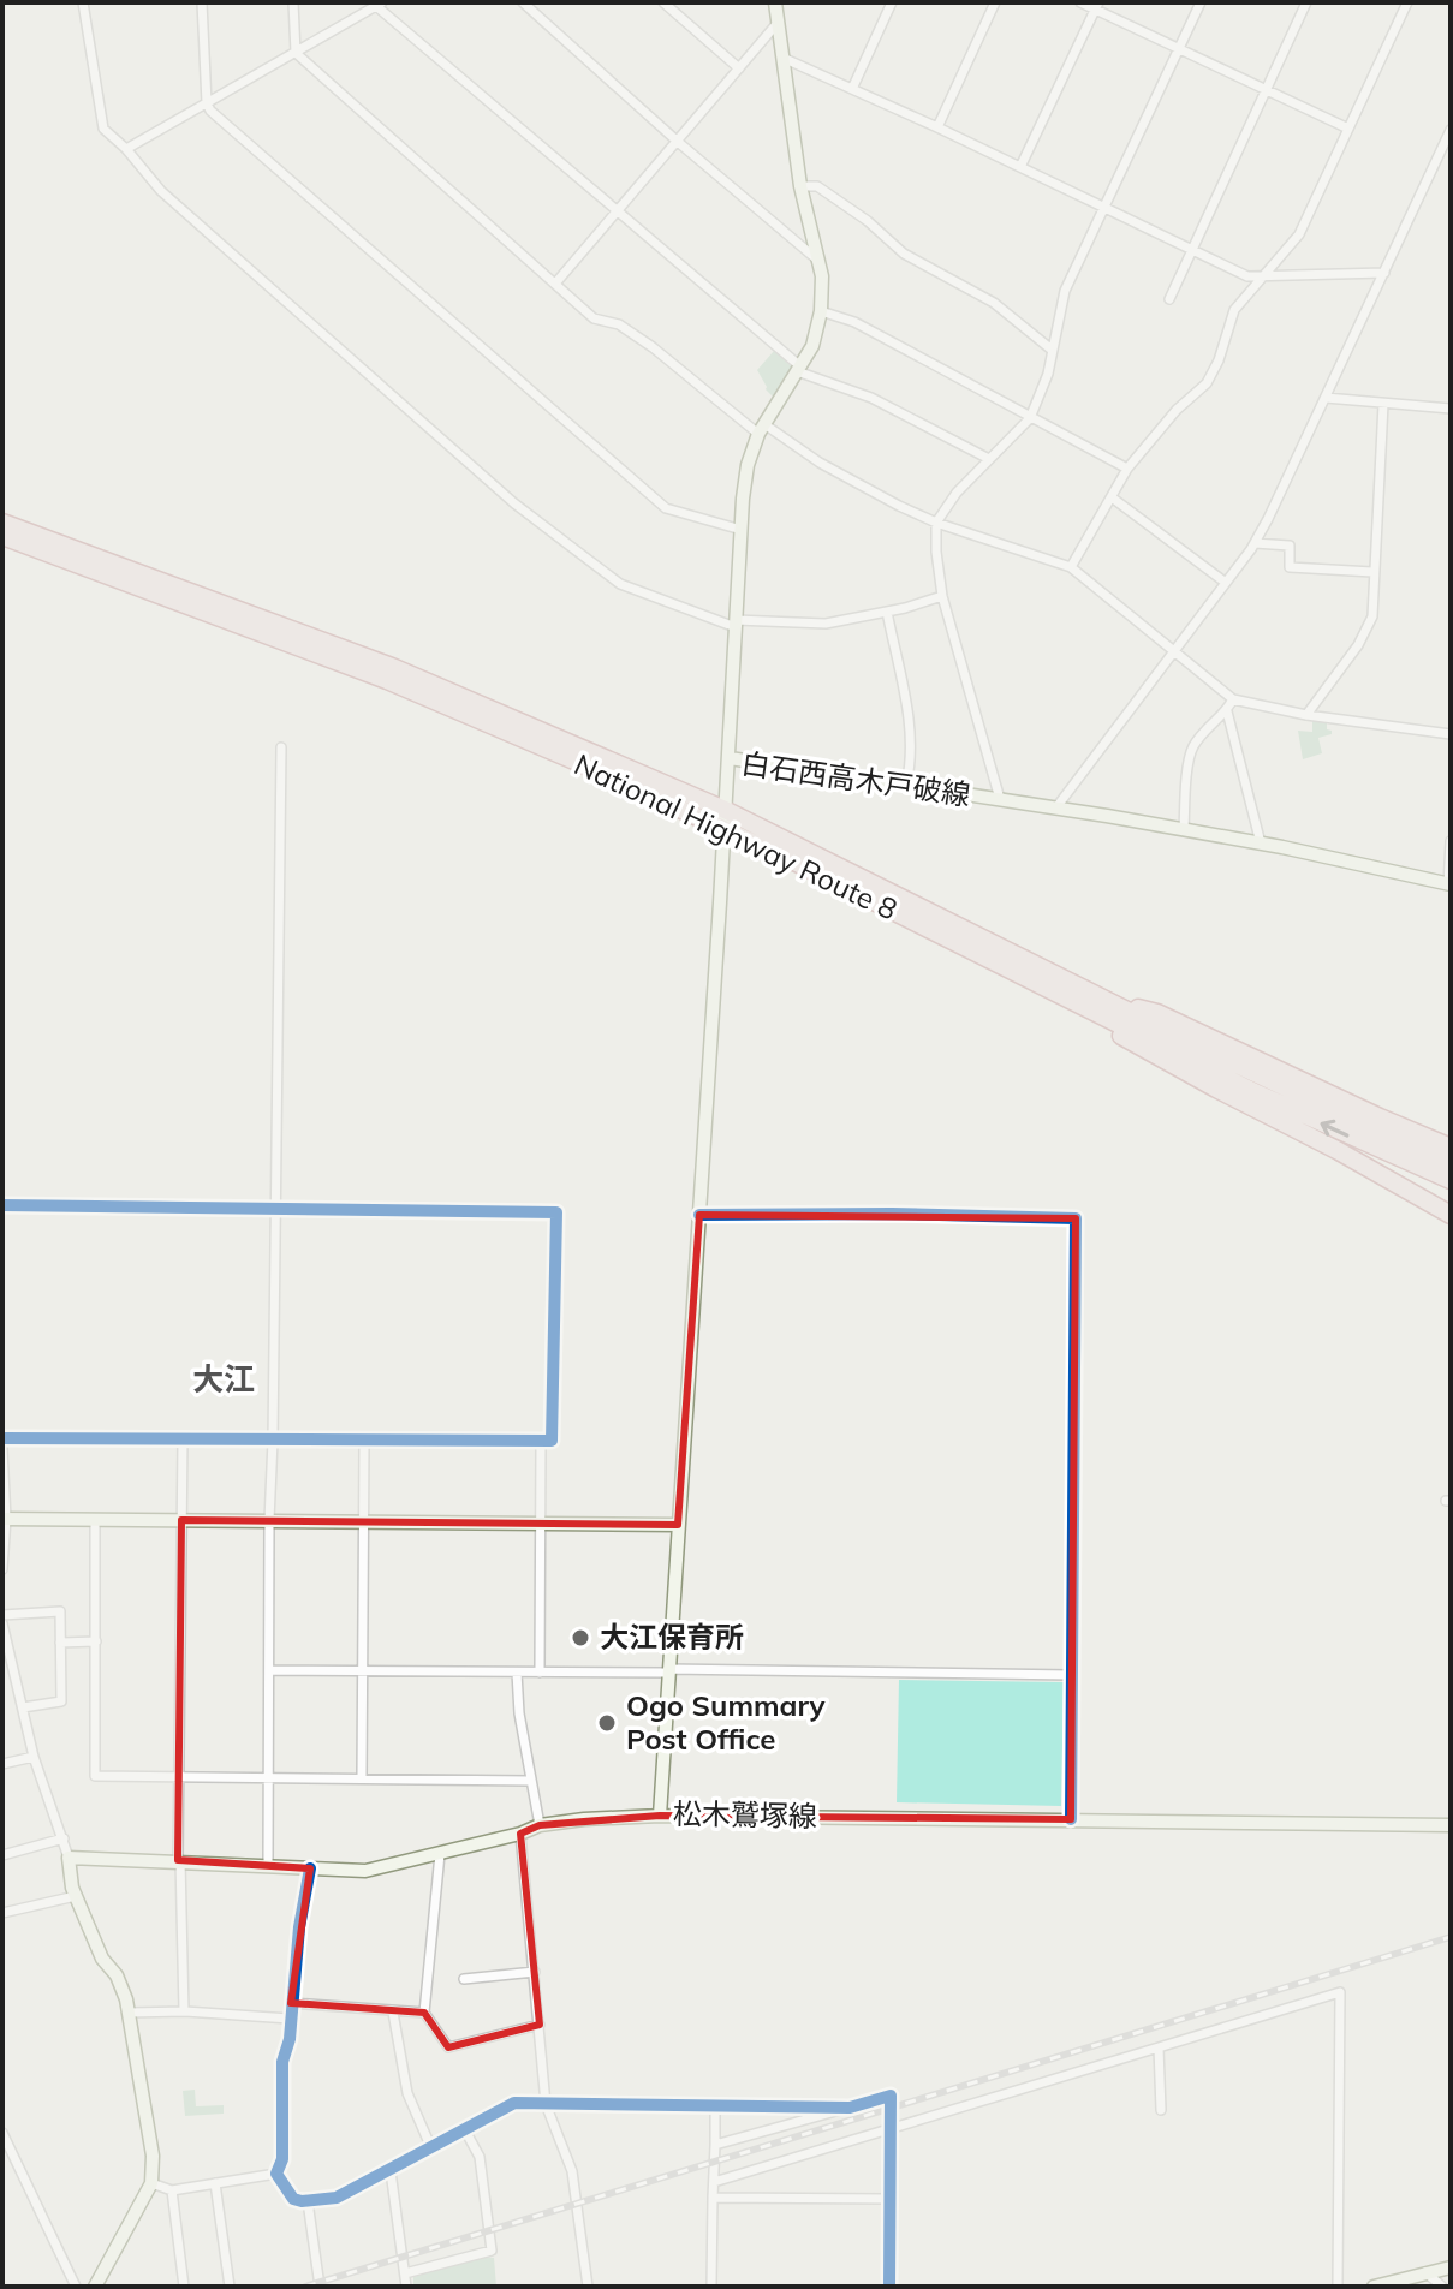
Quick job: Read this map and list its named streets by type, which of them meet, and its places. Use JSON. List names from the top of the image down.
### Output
{
  "streets": {
    "highway": ["National Highway Route 8"],
    "main road": ["白石西高木戸破線", "松木鷲塚線"]
  },
  "crossings": [
    ["白石西高木戸破線", "National Highway Route 8"],
    ["白石西高木戸破線", "松木鷲塚線"]
  ],
  "districts": ["大江"],
  "places": ["大江保育所", "Ogo Summary Post Office"]
}
